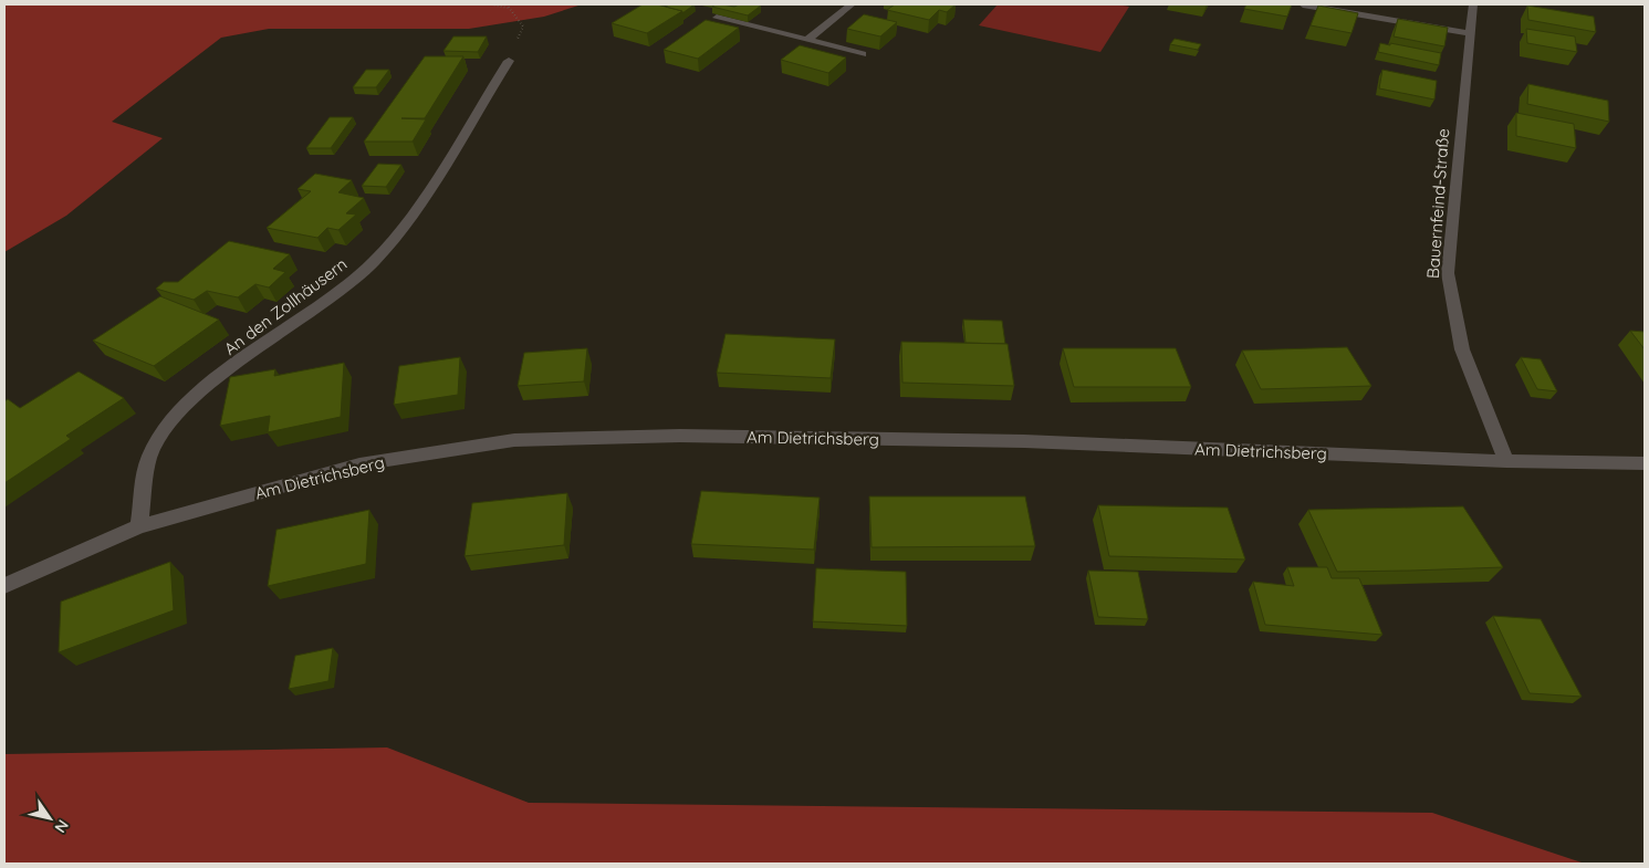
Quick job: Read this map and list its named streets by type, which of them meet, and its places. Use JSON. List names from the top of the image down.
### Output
{
  "streets": {
    "street": ["Bauernfeind-Straße", "An den Zollhäusern", "Am Dietrichsberg"]
  },
  "crossings": [
    ["Bauernfeind-Straße", "Am Dietrichsberg"],
    ["An den Zollhäusern", "Am Dietrichsberg"]
  ],
  "north": "bottom right"
}
